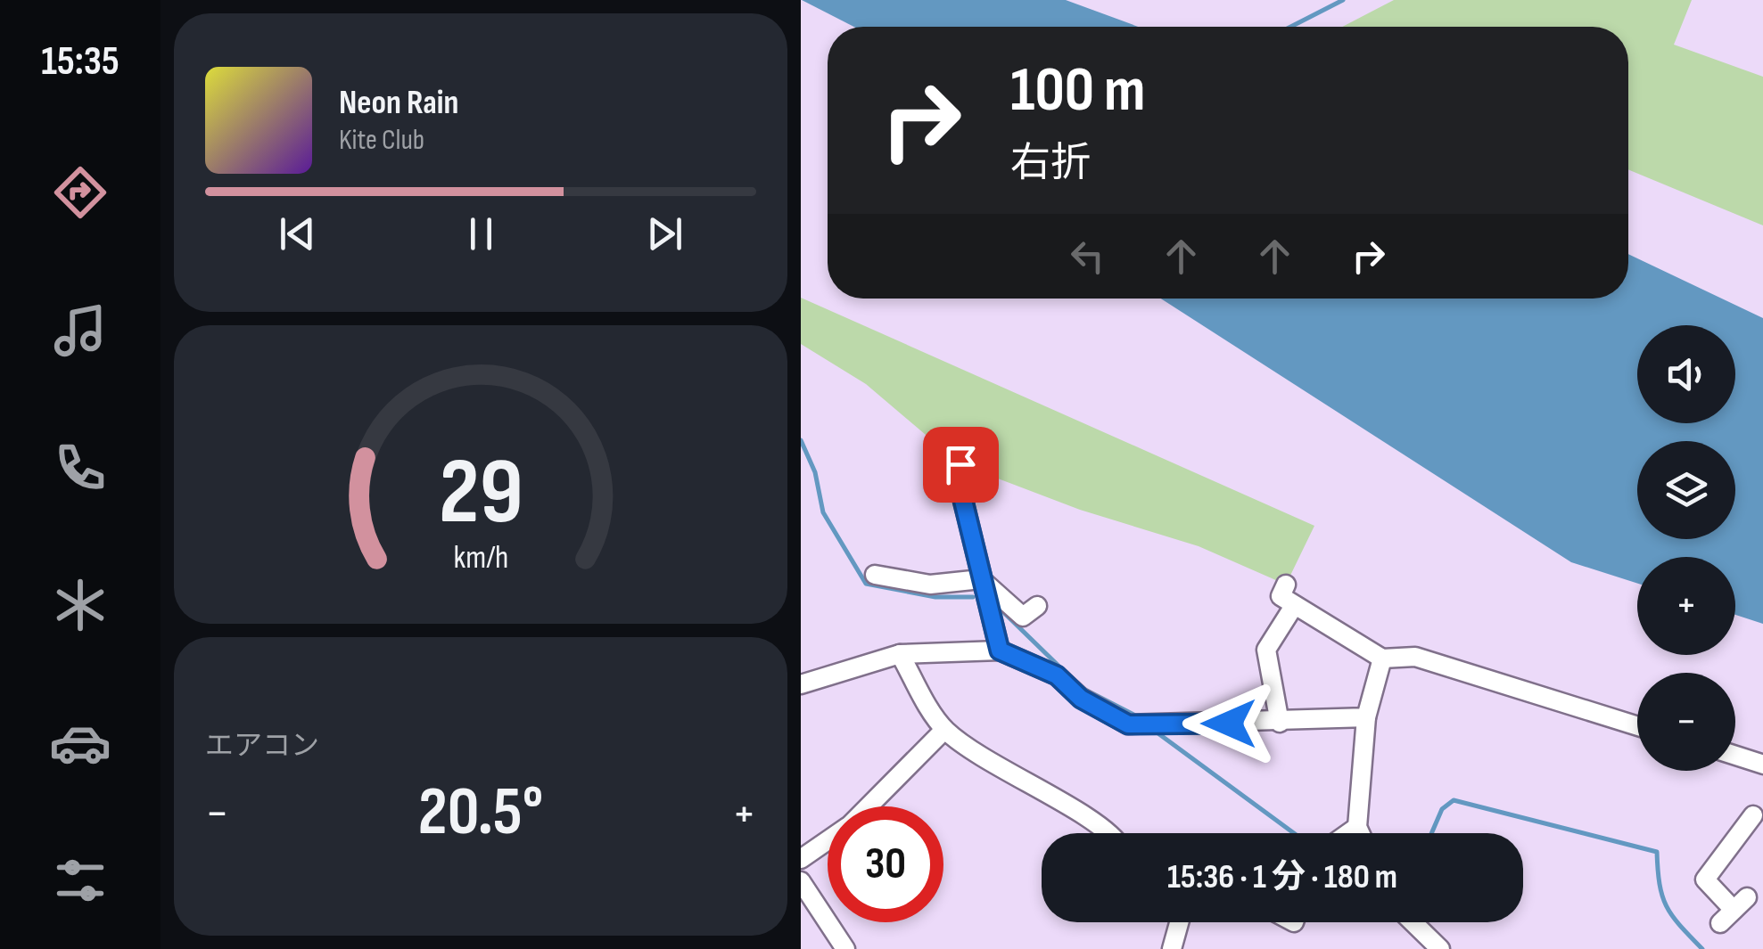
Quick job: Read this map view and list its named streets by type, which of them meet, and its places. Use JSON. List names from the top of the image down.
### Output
{
  "page": {
    "tabs": "15:35",
    "turn": ["100 m", "右折"],
    "song": ["Neon Rain", "Kite Club"],
    "map_buttons": ["+", "−"],
    "tile": "エアコン",
    "heat": ["−", "20.5°", "+"],
    "limit": "30",
    "trip": "15:36 · 1 分 · 180 m",
    "gauge": ["29", "km/h"]
  }
}
